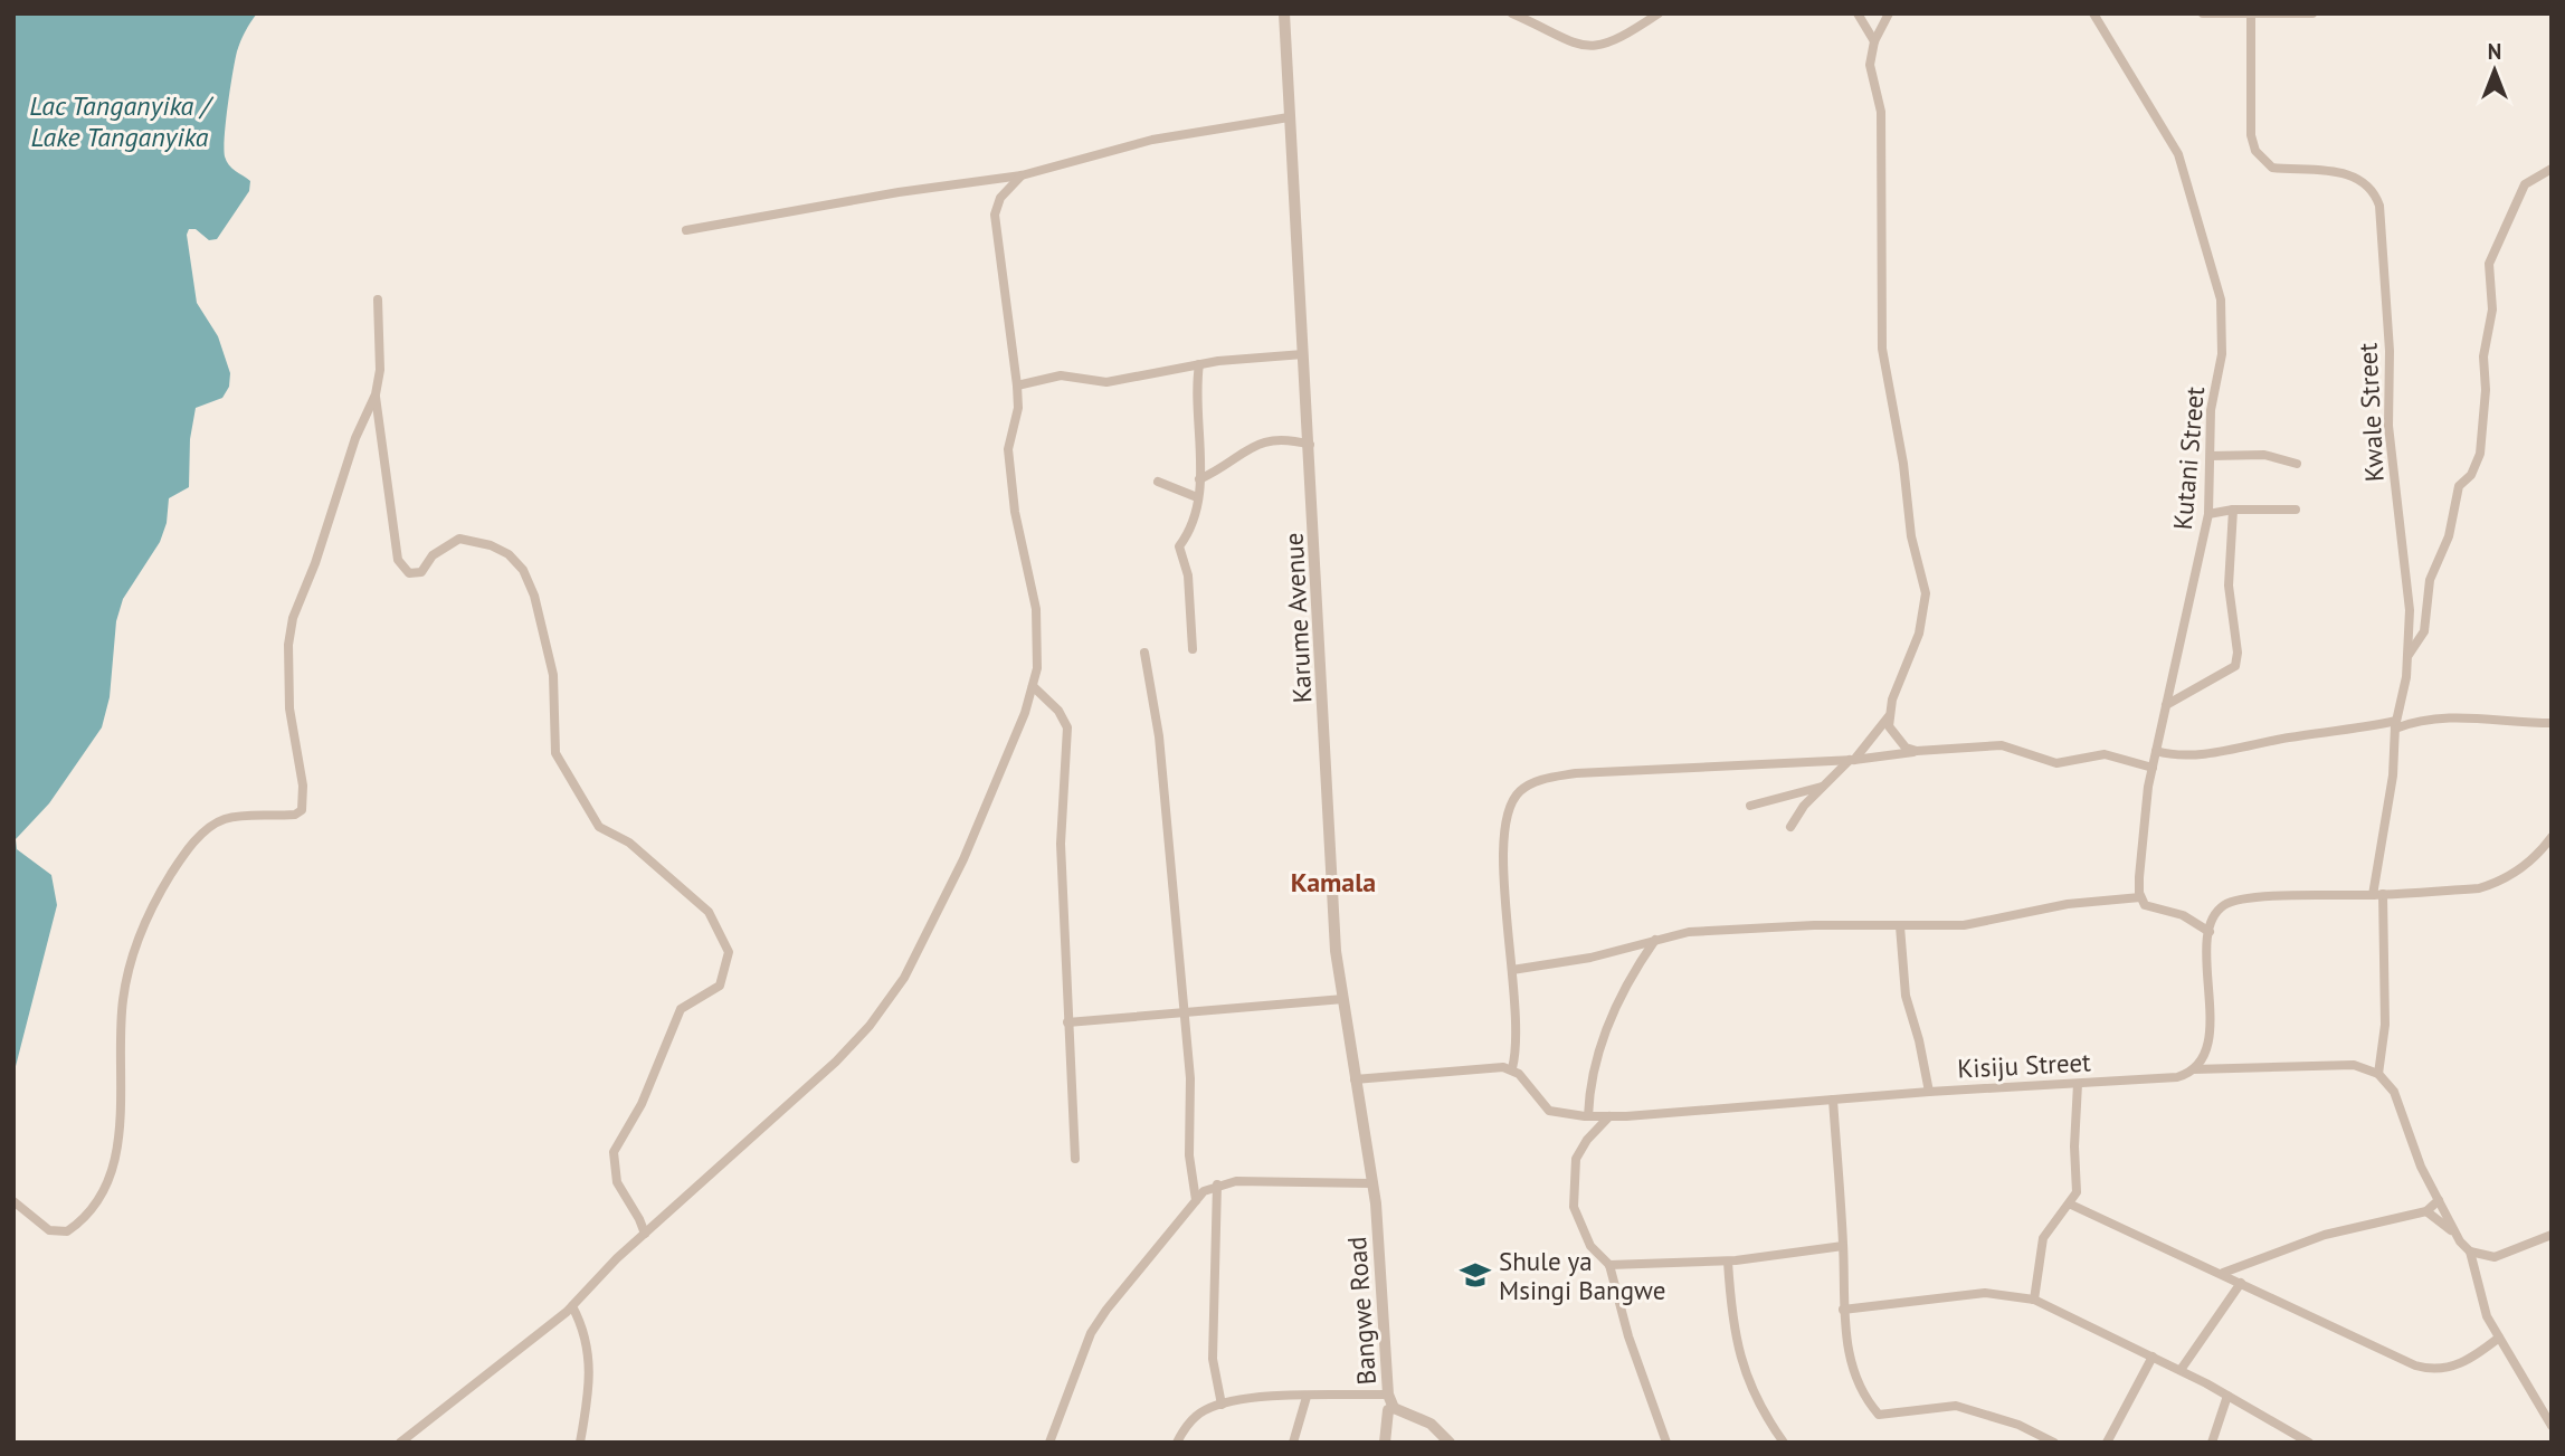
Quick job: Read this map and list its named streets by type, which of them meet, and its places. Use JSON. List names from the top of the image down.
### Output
{
  "streets": {
    "street": [
      "Kwale Street",
      "Kutani Street",
      "Karume Avenue",
      "Kisiju Street",
      "Bangwe Road"
    ]
  },
  "crossings": [
    ["Kwale Street", "Kisiju Street"],
    ["Karume Avenue", "Bangwe Road"]
  ],
  "districts": ["Kamala"],
  "water": ["Lac Tanganyika / Lake Tanganyika"],
  "places": {
    "school or university": ["Shule ya Msingi Bangwe"]
  },
  "north": "top"
}
